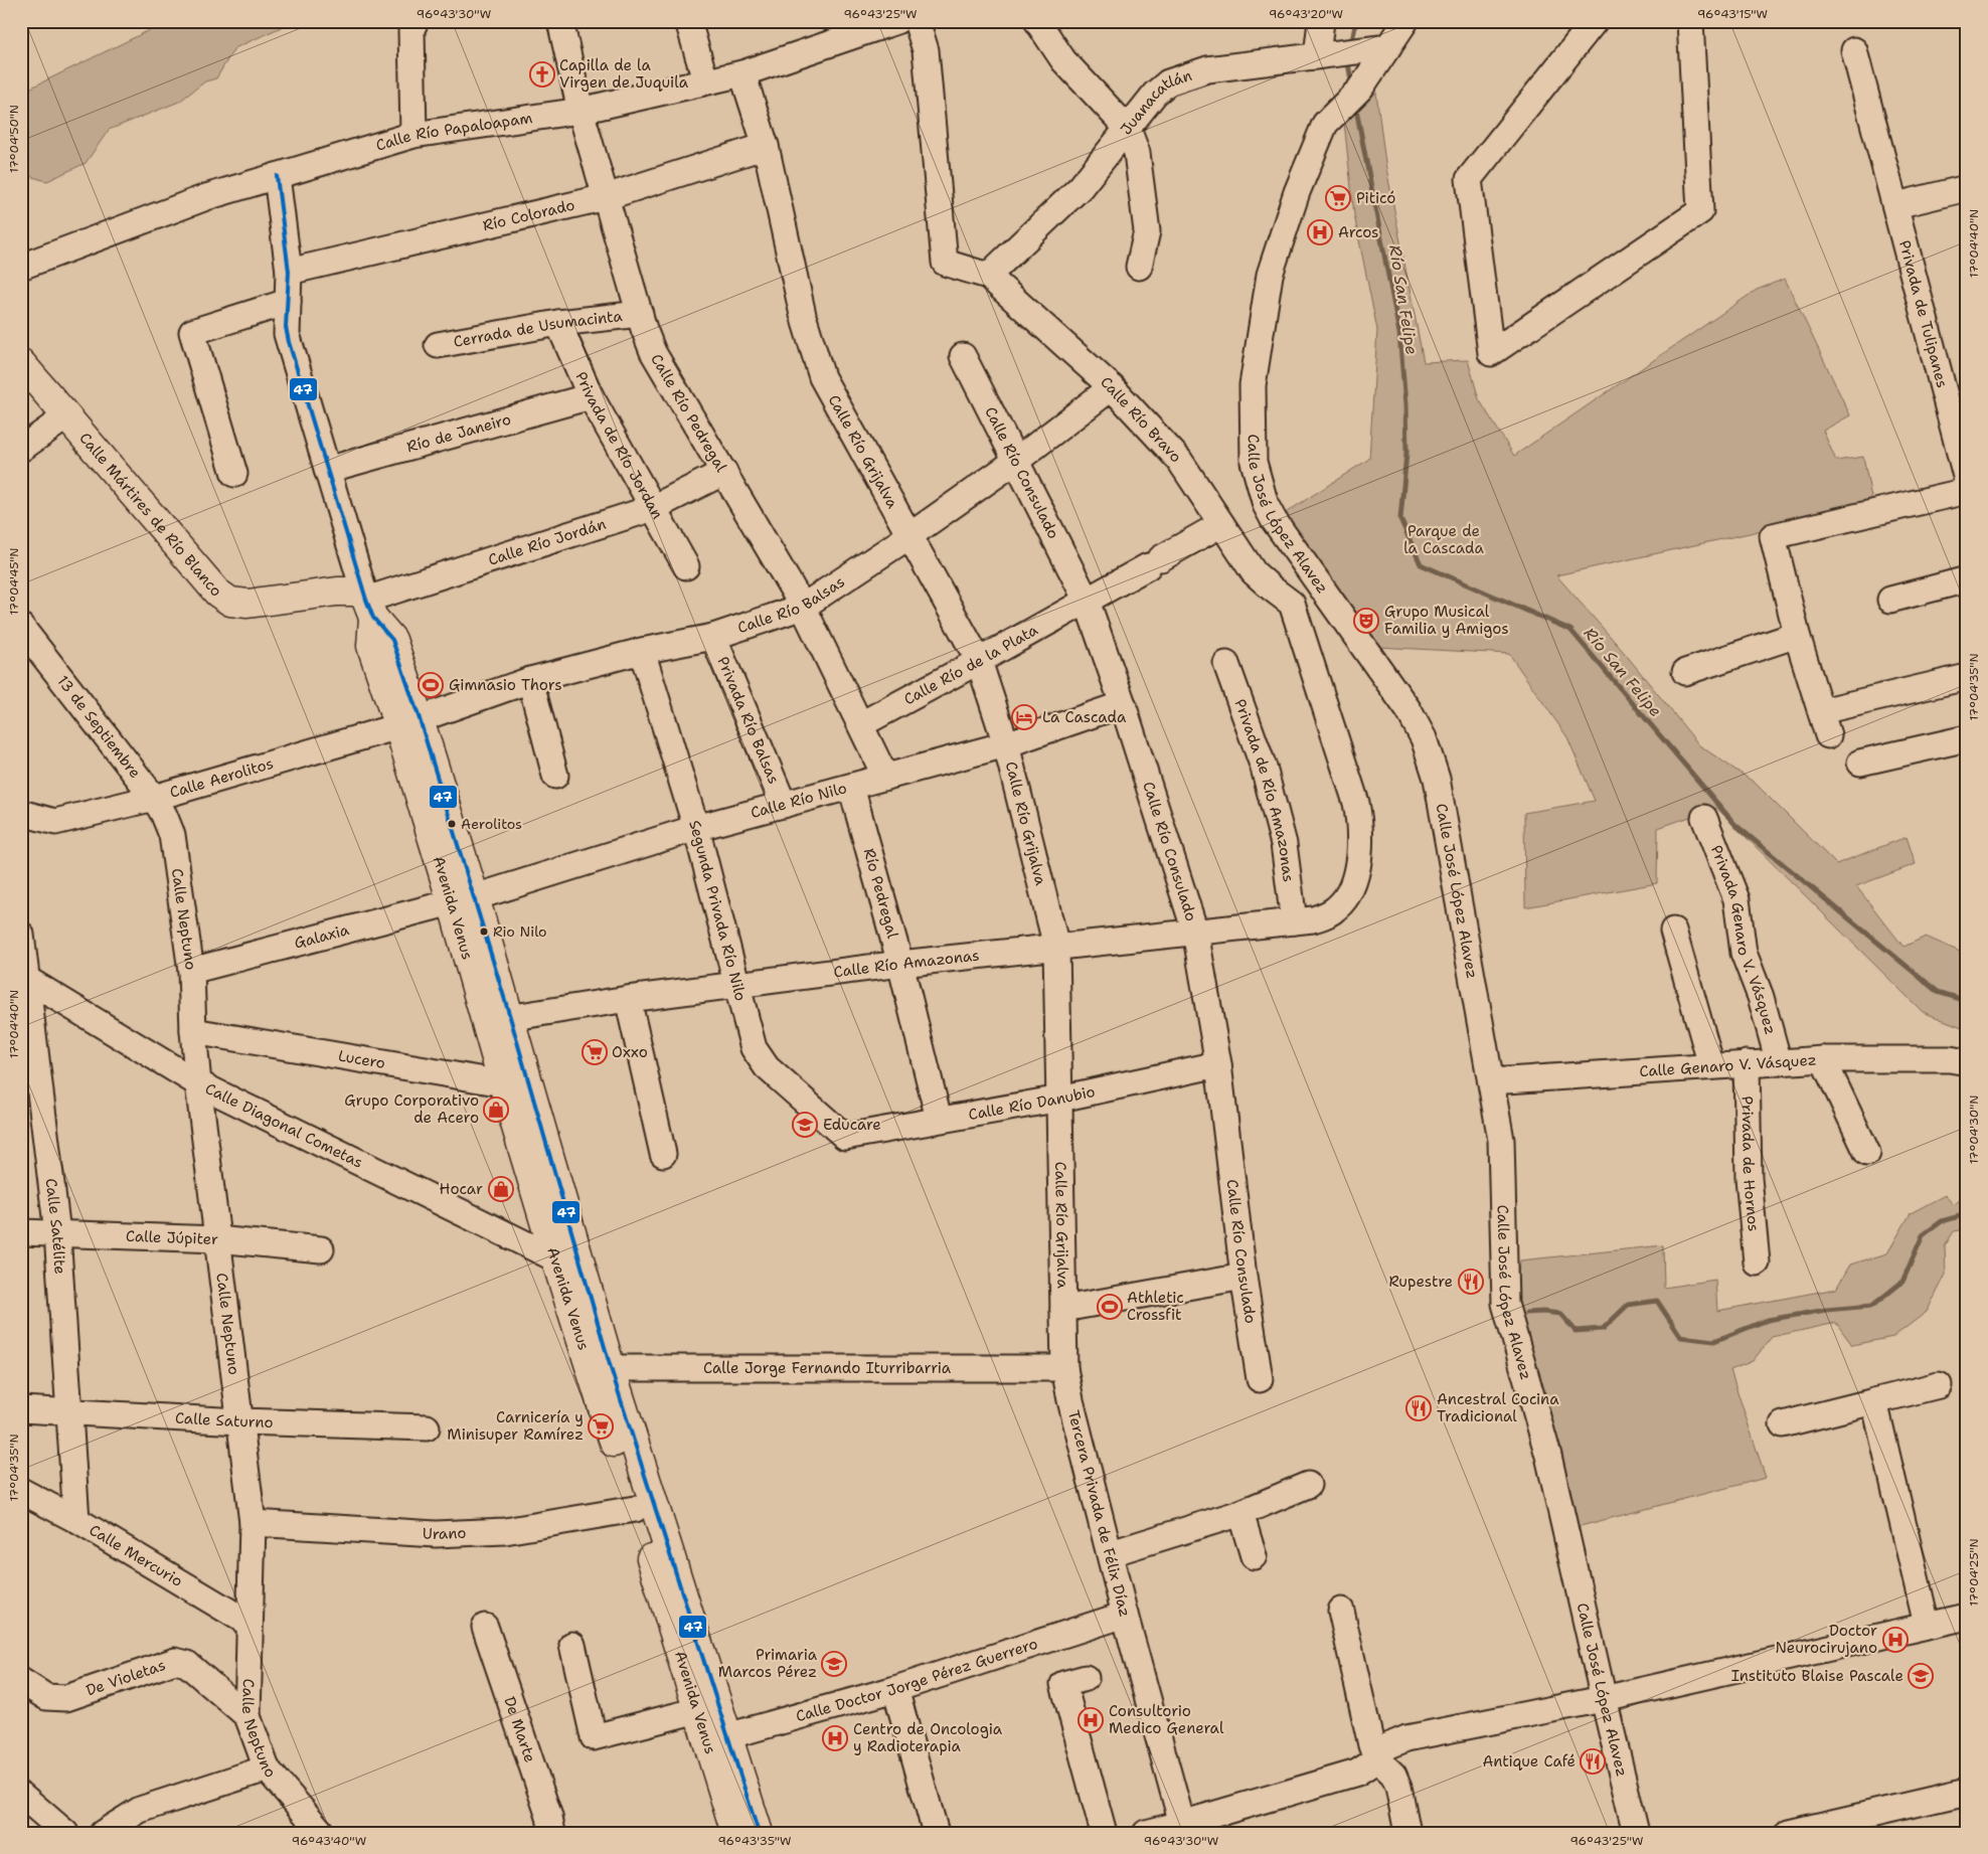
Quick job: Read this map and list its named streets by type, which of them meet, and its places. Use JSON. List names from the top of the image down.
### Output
{
  "streets": {
    "main road": ["Calle Mártires de Río Blanco", "Avenida Venus"],
    "street": [
      "Juanacatlán",
      "Calle Río Papaloapam",
      "Río Colorado",
      "Privada de Tulipanes",
      "Cerrada de Usumacinta",
      "Calle Río Pedregal",
      "Calle Río Bravo",
      "Río de Janeiro",
      "Privada de Río Jordan",
      "Calle Río Grijalva",
      "Calle Río Consulado",
      "Calle José López Alavez",
      "Calle Río Jordán",
      "Calle Río Balsas",
      "Calle Río de la Plata",
      "Privada Río Balsas",
      "13 de Septiembre",
      "Calle Aerolitos",
      "Privada de Río Amazonas",
      "Calle Río Nilo",
      "Río Pedregal",
      "Segunda Privada Río Nilo",
      "Calle Neptuno",
      "Galaxia",
      "Privada Genaro V. Vásquez",
      "Calle Río Amazonas",
      "Lucero",
      "Calle Genaro V. Vásquez",
      "Calle Río Danubio",
      "Calle Diagonal Cometas",
      "Privada de Hornos",
      "Calle Satélite",
      "Calle Júpiter",
      "Calle Jorge Fernando Iturribarria",
      "Calle Saturno",
      "Tercera Privada de Félix Díaz",
      "Urano",
      "Calle Mercurio",
      "De Violetas",
      "Calle Doctor Jorge Pérez Guerrero",
      "De Marte"
    ]
  },
  "crossings": [
    ["Juanacatlán", "Calle Río Bravo"],
    ["Juanacatlán", "Calle José López Alavez"],
    ["Calle Río Papaloapam", "Calle Río Pedregal"],
    ["Calle Río Papaloapam", "Calle Río Grijalva"],
    ["Río Colorado", "Calle Río Pedregal"],
    ["Río Colorado", "Calle Río Grijalva"],
    ["Cerrada de Usumacinta", "Calle Río Pedregal"],
    ["Cerrada de Usumacinta", "Privada de Río Jordan"],
    ["Calle Río Pedregal", "Calle Río Jordán"],
    ["Calle Río Pedregal", "Calle Río Balsas"],
    ["Calle Río Pedregal", "Calle Río de la Plata"],
    ["Calle Río Pedregal", "Calle Río Nilo"],
    ["Calle Río Bravo", "Calle Río Balsas"],
    ["Calle Río Bravo", "Calle Río de la Plata"],
    ["Calle Río Bravo", "Calle Río Amazonas"],
    ["Río de Janeiro", "Privada de Río Jordan"],
    ["Privada de Río Jordan", "Calle Río Jordán"],
    ["Calle Río Grijalva", "Calle Río Balsas"],
    ["Calle Río Grijalva", "Calle Río de la Plata"],
    ["Calle Río Grijalva", "Calle Río Nilo"],
    ["Calle Río Grijalva", "Calle Río Amazonas"],
    ["Calle Río Grijalva", "Calle Río Danubio"],
    ["Calle Río Grijalva", "Calle Jorge Fernando Iturribarria"],
    ["Calle Río Grijalva", "Tercera Privada de Félix Díaz"],
    ["Calle Río Consulado", "Calle Río Balsas"],
    ["Calle Río Consulado", "Calle Río de la Plata"],
    ["Calle Río Consulado", "Calle Río Nilo"],
    ["Calle Río Consulado", "Calle Río Amazonas"],
    ["Calle Río Consulado", "Calle Río Danubio"],
    ["Calle José López Alavez", "Calle Genaro V. Vásquez"],
    ["Calle Mártires de Río Blanco", "Calle Río Jordán"],
    ["Calle Mártires de Río Blanco", "Avenida Venus"],
    ["Calle Río Jordán", "Avenida Venus"],
    ["Calle Río Balsas", "Privada Río Balsas"],
    ["Calle Río Balsas", "Calle Aerolitos"],
    ["Calle Río Balsas", "Avenida Venus"],
    ["Calle Río Balsas", "Segunda Privada Río Nilo"],
    ["Privada Río Balsas", "Calle Río Nilo"],
    ["13 de Septiembre", "Calle Aerolitos"],
    ["13 de Septiembre", "Calle Neptuno"],
    ["Calle Aerolitos", "Avenida Venus"],
    ["Calle Aerolitos", "Calle Neptuno"],
    ["Privada de Río Amazonas", "Calle Río Amazonas"],
    ["Calle Río Nilo", "Río Pedregal"],
    ["Calle Río Nilo", "Avenida Venus"],
    ["Calle Río Nilo", "Segunda Privada Río Nilo"],
    ["Calle Río Nilo", "Galaxia"],
    ["Río Pedregal", "Calle Río Amazonas"],
    ["Río Pedregal", "Calle Río Danubio"],
    ["Avenida Venus", "Galaxia"],
    ["Avenida Venus", "Calle Río Amazonas"],
    ["Avenida Venus", "Lucero"],
    ["Avenida Venus", "Calle Diagonal Cometas"],
    ["Avenida Venus", "Calle Jorge Fernando Iturribarria"],
    ["Avenida Venus", "Urano"],
    ["Avenida Venus", "Calle Doctor Jorge Pérez Guerrero"],
    ["Segunda Privada Río Nilo", "Calle Río Amazonas"],
    ["Segunda Privada Río Nilo", "Calle Río Danubio"],
    ["Calle Neptuno", "Galaxia"],
    ["Calle Neptuno", "Lucero"],
    ["Calle Neptuno", "Calle Diagonal Cometas"],
    ["Calle Neptuno", "Calle Júpiter"],
    ["Calle Neptuno", "Calle Saturno"],
    ["Calle Neptuno", "Urano"],
    ["Calle Neptuno", "Calle Mercurio"],
    ["Calle Neptuno", "De Violetas"],
    ["Privada Genaro V. Vásquez", "Calle Genaro V. Vásquez"],
    ["Calle Genaro V. Vásquez", "Privada de Hornos"],
    ["Calle Diagonal Cometas", "Calle Satélite"],
    ["Calle Satélite", "Calle Júpiter"],
    ["Calle Satélite", "Calle Saturno"],
    ["Calle Satélite", "Calle Mercurio"],
    ["Calle Jorge Fernando Iturribarria", "Tercera Privada de Félix Díaz"],
    ["Tercera Privada de Félix Díaz", "Calle Doctor Jorge Pérez Guerrero"]
  ],
  "water": ["Río San Felipe"],
  "parks": ["Parque de la Cascada"],
  "places": {
    "church": ["Capilla de la Virgen de Juquila"],
    "supermarket": ["Piticó", "Oxxo", "Carnicería y Minisuper Ramírez"],
    "hospital": [
      "Arcos",
      "Doctor Neurocirujano",
      "Consultorio Medico General",
      "Centro de Oncologia y Radioterapia"
    ],
    "theatre": ["Grupo Musical Familia y Amigos"],
    "sports": ["Gimnasio Thors", "Athletic Crossfit"],
    "hotel": ["La Cascada"],
    "other": ["Aerolitos", "Rio Nilo"],
    "shop": ["Grupo Corporativo de Acero", "Hocar"],
    "school or university": ["Educare", "Primaria Marcos Pérez", "Instituto Blaise Pascale"],
    "restaurant": ["Rupestre", "Ancestral Cocina Tradicional", "Antique Café"]
  },
  "lines": ["transit line 47"],
  "coordinates": [
    "96°43'30\"W",
    "96°43'25\"W",
    "96°43'20\"W",
    "96°43'15\"W",
    "17°04'50\"N",
    "17°04'40\"N",
    "17°04'45\"N",
    "17°04'35\"N",
    "17°04'30\"N",
    "17°04'25\"N",
    "96°43'40\"W",
    "96°43'35\"W"
  ]
}
